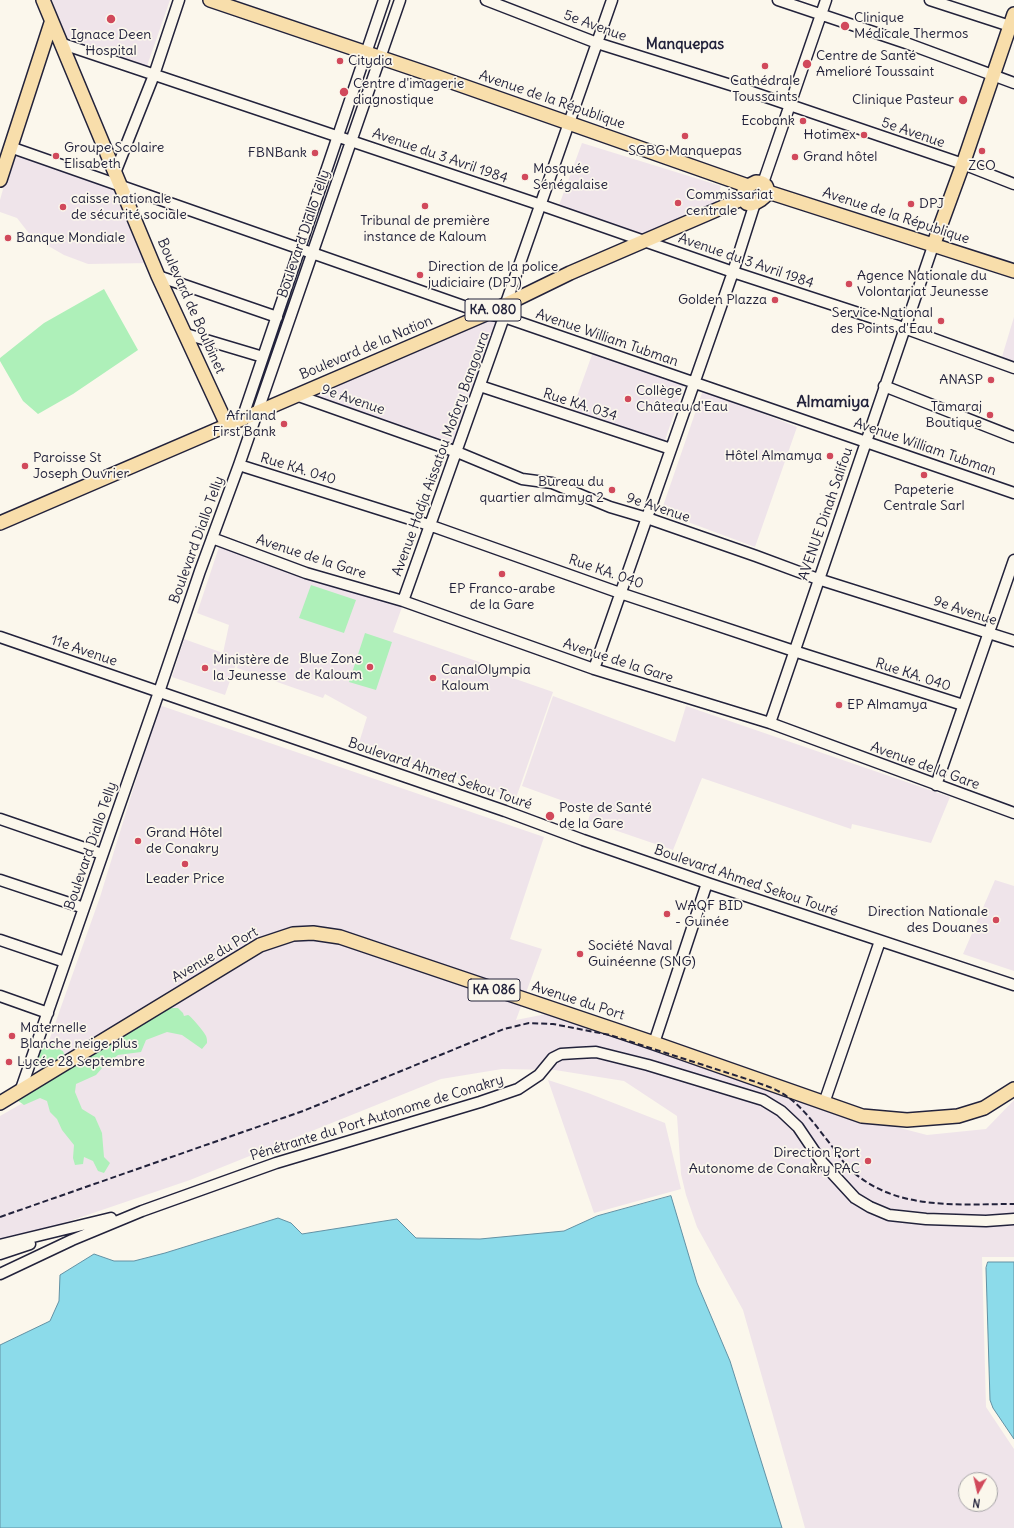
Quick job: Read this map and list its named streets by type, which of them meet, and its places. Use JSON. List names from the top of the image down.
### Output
{
  "streets": {
    "main road": [
      "Avenue de la République",
      "Boulevard de Boulbinet",
      "KA. 080",
      "Boulevard de la Nation",
      "Avenue du Port",
      "KA 086"
    ],
    "street": [
      "5e Avenue",
      "Avenue du 3 Avril 1984",
      "Boulevard Diallo Telly",
      "Avenue William Tubman",
      "9e Avenue",
      "Rue KA. 034",
      "Avenue Hadja Aissatou Mofory Bangoura",
      "Rue KA. 040",
      "AVENUE Dinah Salifou",
      "Avenue de la Gare",
      "11e Avenue",
      "Boulevard Ahmed Sekou Touré",
      "Pénétrante du Port Autonome de Conakry"
    ]
  },
  "crossings": [
    ["Avenue de la République", "Boulevard Diallo Telly"],
    ["Avenue de la République", "Boulevard de la Nation"],
    ["Avenue de la République", "AVENUE Dinah Salifou"],
    ["Avenue du 3 Avril 1984", "Boulevard Diallo Telly"],
    ["Avenue du 3 Avril 1984", "Boulevard de Boulbinet"],
    ["Avenue du 3 Avril 1984", "Boulevard de la Nation"],
    ["Avenue du 3 Avril 1984", "AVENUE Dinah Salifou"],
    ["Boulevard Diallo Telly", "Avenue William Tubman"],
    ["Boulevard Diallo Telly", "Boulevard de la Nation"],
    ["Boulevard Diallo Telly", "Rue KA. 040"],
    ["Boulevard Diallo Telly", "Avenue de la Gare"],
    ["Boulevard Diallo Telly", "11e Avenue"],
    ["Boulevard Diallo Telly", "Boulevard Ahmed Sekou Touré"],
    ["Boulevard Diallo Telly", "Avenue du Port"],
    ["Boulevard de Boulbinet", "Avenue William Tubman"],
    ["Boulevard de Boulbinet", "Boulevard de la Nation"],
    ["Avenue William Tubman", "Boulevard de la Nation"],
    ["Avenue William Tubman", "Avenue Hadja Aissatou Mofory Bangoura"],
    ["Avenue William Tubman", "AVENUE Dinah Salifou"],
    ["Boulevard de la Nation", "9e Avenue"],
    ["9e Avenue", "Avenue Hadja Aissatou Mofory Bangoura"],
    ["9e Avenue", "AVENUE Dinah Salifou"],
    ["Rue KA. 034", "Avenue Hadja Aissatou Mofory Bangoura"],
    ["Avenue Hadja Aissatou Mofory Bangoura", "Rue KA. 040"],
    ["Avenue Hadja Aissatou Mofory Bangoura", "Avenue de la Gare"],
    ["Rue KA. 040", "AVENUE Dinah Salifou"],
    ["AVENUE Dinah Salifou", "Avenue de la Gare"],
    ["11e Avenue", "Boulevard Ahmed Sekou Touré"]
  ],
  "districts": ["Manquepas", "Almamiya"],
  "places": [
    "Ignace Deen Hospital",
    "Clinique Médicale Thermos",
    "Citydia",
    "Centre de Santé Amelioré Toussaint",
    "Cathédrale Toussaints",
    "Centre d'imagerie diagnostique",
    "Clinique Pasteur",
    "Ecobank",
    "Hotimex",
    "SGBG Manquepas",
    "ZCO",
    "FBNBank",
    "Groupe Scolaire Elisabeth",
    "Grand hôtel",
    "Mosquée Sénégalaise",
    "Commissariat centrale",
    "DPJ",
    "Tribunal de première instance de Kaloum",
    "caisse nationale de sécurité sociale",
    "Banque Mondiale",
    "Direction de la police judiciaire (DPJ)",
    "Agence Nationale du Volontariat Jeunesse",
    "Golden Plazza",
    "Service National des Points d'Eau",
    "ANASP",
    "Collège Château d'Eau",
    "Tamaraj Boutique",
    "Afriland First Bank",
    "Hôtel Almamya",
    "Paroisse St Joseph Ouvrier",
    "Papeterie Centrale Sarl",
    "Bureau du quartier almamya 2",
    "EP Franco-arabe de la Gare",
    "Blue Zone de Kaloum",
    "Ministère de la Jeunesse",
    "CanalOlympia Kaloum",
    "EP Almamya",
    "Poste de Santé de la Gare",
    "Grand Hôtel de Conakry",
    "Leader Price",
    "WAQF BID - Guinée",
    "Direction Nationale des Douanes",
    "Société Naval Guinéenne (SNG)",
    "Maternelle Blanche neige plus",
    "Lycée 28 Septembre",
    "Direction Port Autonome de Conakry PAC"
  ],
  "north": "bottom"
}
